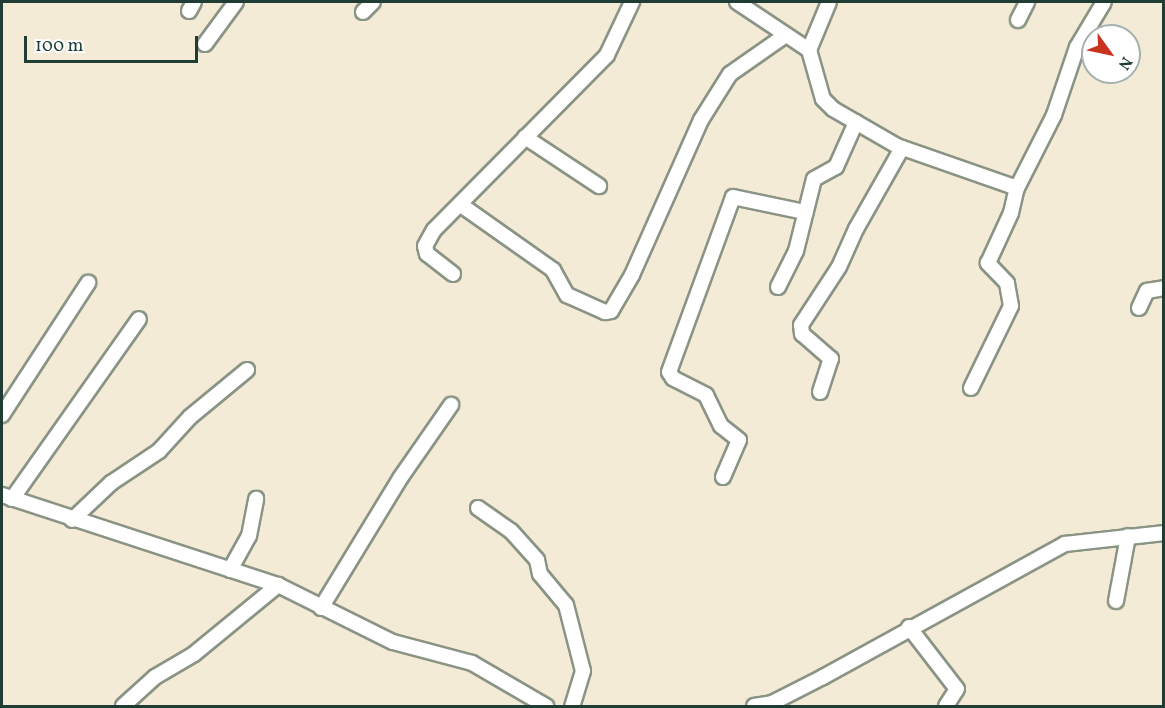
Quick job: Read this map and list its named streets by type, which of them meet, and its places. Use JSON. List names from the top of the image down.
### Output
{
  "scale_bar": "100 m",
  "north": "bottom right"
}
